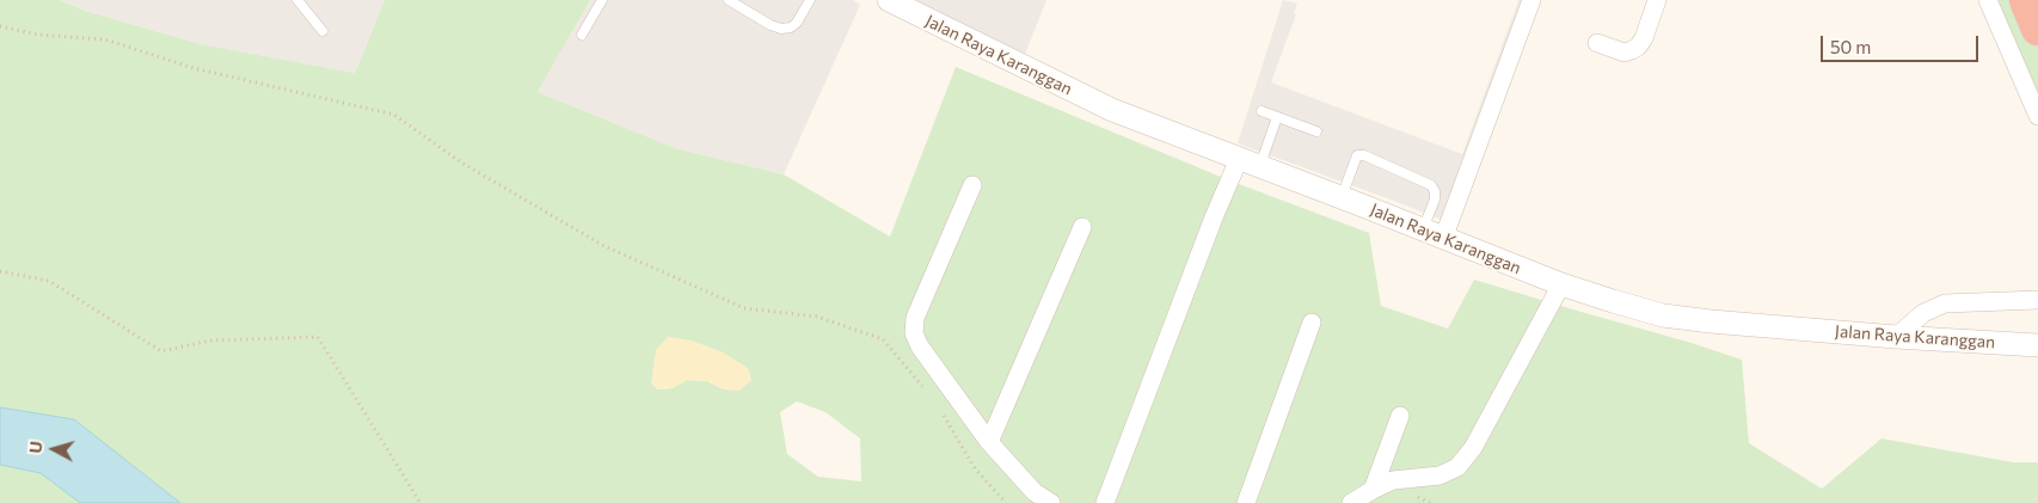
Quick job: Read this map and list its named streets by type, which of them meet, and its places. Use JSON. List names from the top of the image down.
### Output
{
  "streets": {
    "street": ["Jalan Raya Karanggan"]
  },
  "scale_bar": "50 m",
  "north": "left"
}
